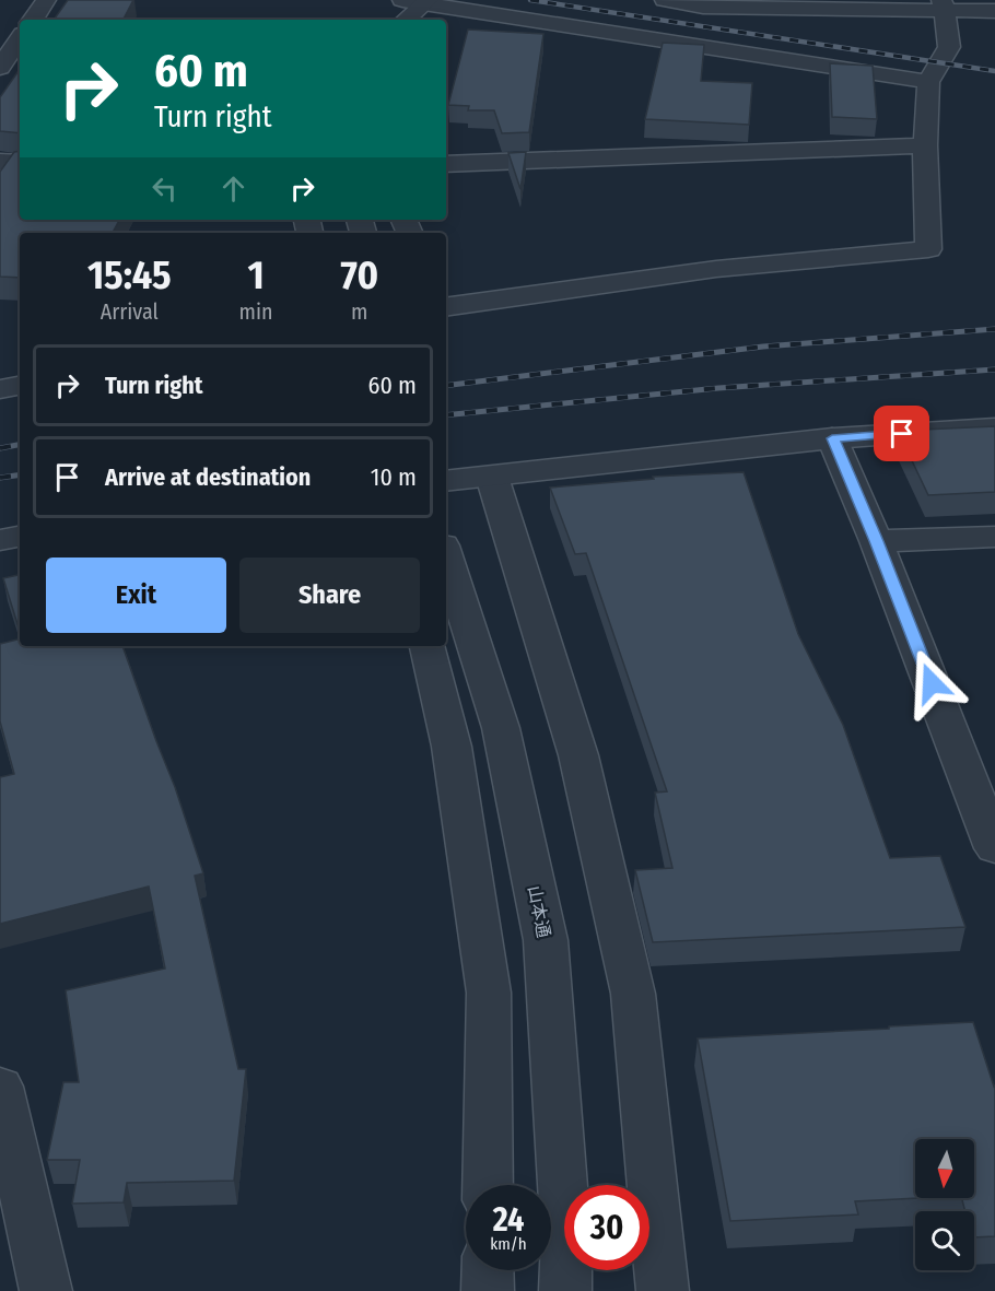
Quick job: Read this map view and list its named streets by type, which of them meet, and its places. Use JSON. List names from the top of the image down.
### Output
{
  "streets": {
    "street": ["山本通"]
  },
  "north": "bottom",
  "page": {
    "turn": ["60 m", "Turn right"],
    "eta": [
      "15:45",
      "Arrival",
      "1",
      "min",
      "70",
      "m"
    ],
    "list": [
      {
        "name": "Turn right",
        "value": "60 m"
      },
      {
        "name": "Arrive at destination",
        "value": "10 m"
      }
    ],
    "buttons": ["Exit", "Share"],
    "speed": "24 km/h",
    "limit": "30"
  }
}
